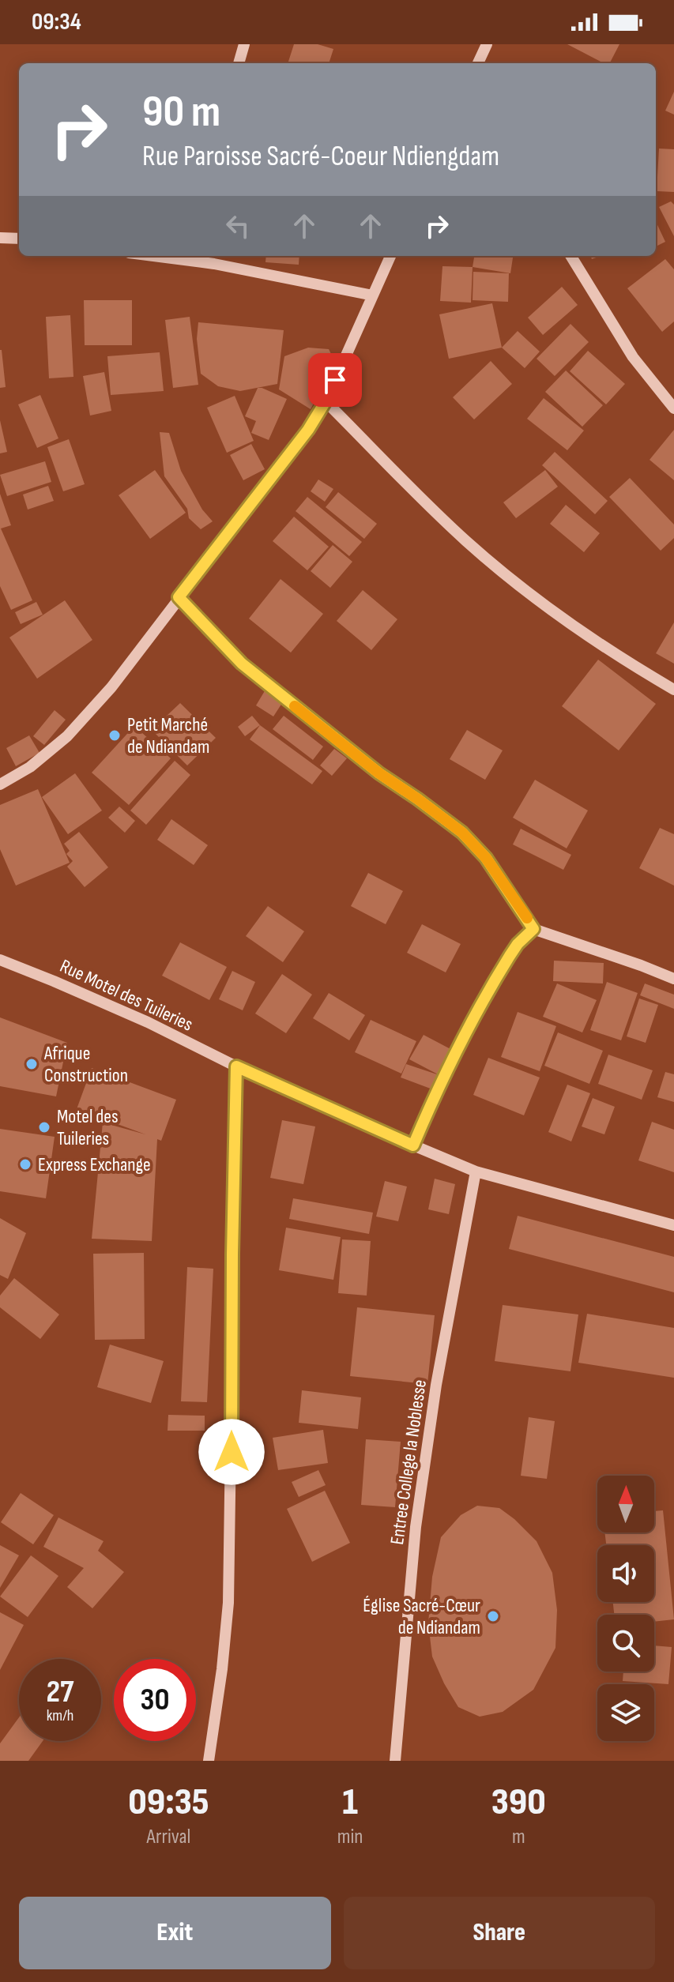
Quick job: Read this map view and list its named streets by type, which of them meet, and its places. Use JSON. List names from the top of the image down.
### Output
{
  "streets": {
    "street": ["Rue Motel des Tuileries", "Entree College la Noblesse"]
  },
  "crossings": [
    ["Rue Motel des Tuileries", "Entree College la Noblesse"]
  ],
  "places": [
    "Petit Marché de Ndiandam",
    "Afrique Construction",
    "Motel des Tuileries",
    "Express Exchange",
    "Église Sacré-Cœur de Ndiandam"
  ],
  "north": "top",
  "page": {
    "status": "09:34",
    "turn": ["90 m", "Rue Paroisse Sacré-Coeur Ndiengdam"],
    "speed": "27 km/h",
    "limit": "30",
    "eta": [
      "09:35",
      "Arrival",
      "1",
      "min",
      "390",
      "m"
    ],
    "buttons": ["Exit", "Share"]
  }
}
